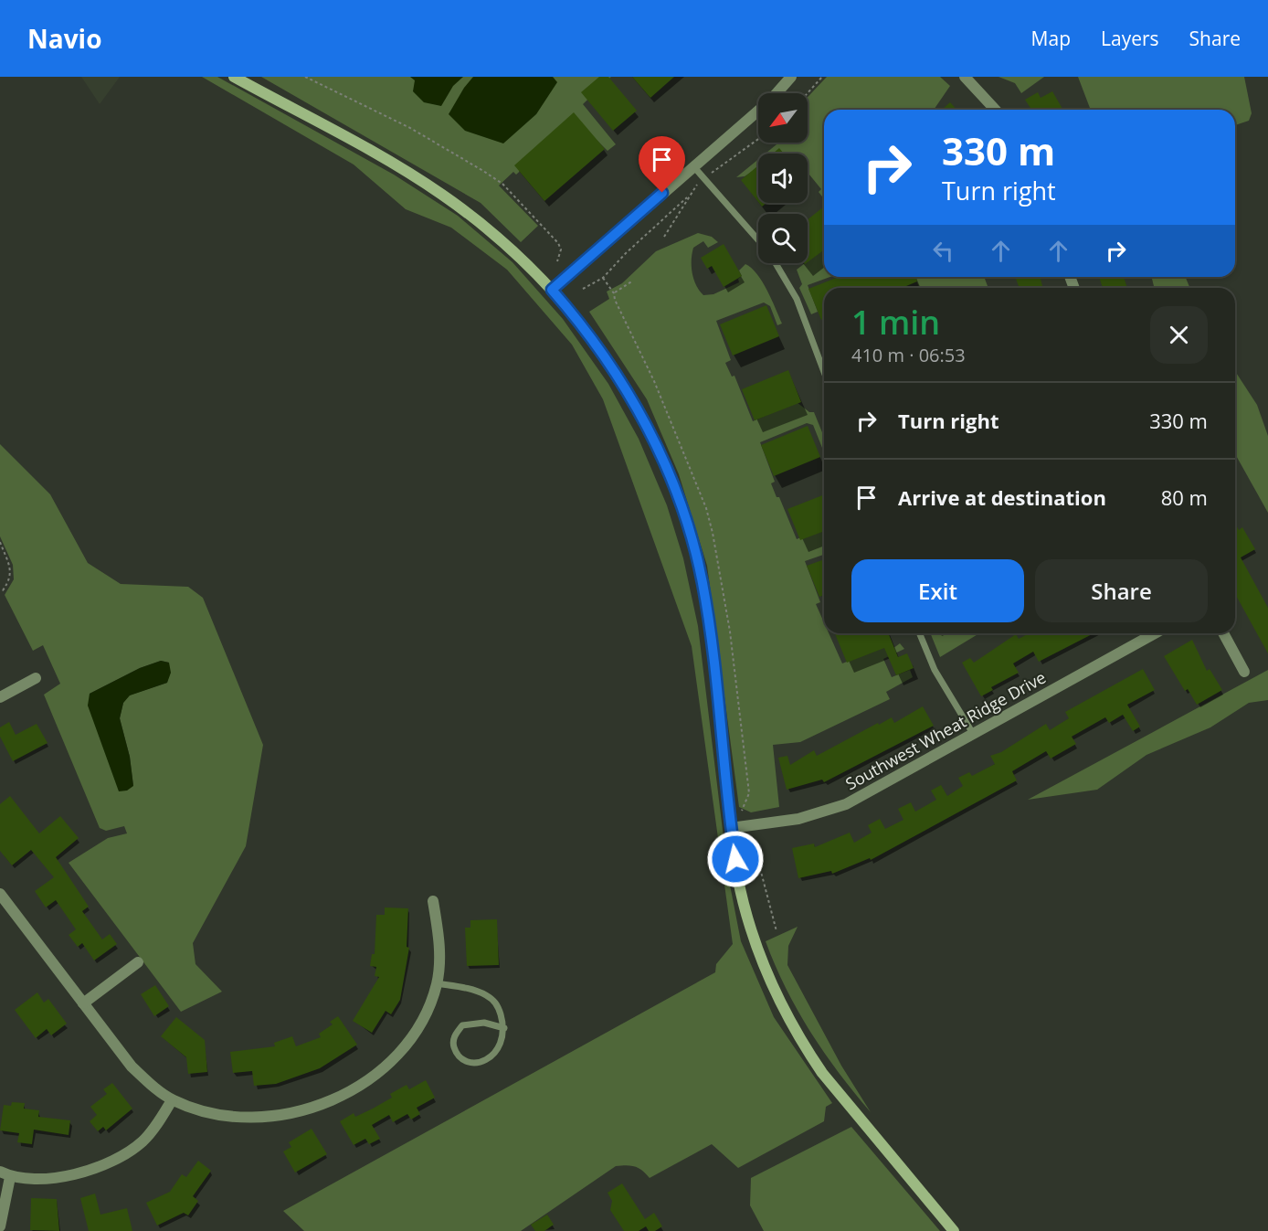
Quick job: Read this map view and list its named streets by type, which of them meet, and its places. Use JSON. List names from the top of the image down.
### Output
{
  "streets": {
    "street": ["Southwest Wheat Ridge Drive"]
  },
  "north": "bottom left",
  "page": {
    "header": "Navio",
    "nav": ["Map", "Layers", "Share"],
    "turn": ["330 m", "Turn right"],
    "heading": ["1 min", "410 m · 06:53"],
    "list": [
      {
        "name": "Turn right",
        "value": "330 m"
      },
      {
        "name": "Arrive at destination",
        "value": "80 m"
      }
    ],
    "buttons": ["Exit", "Share"]
  }
}
